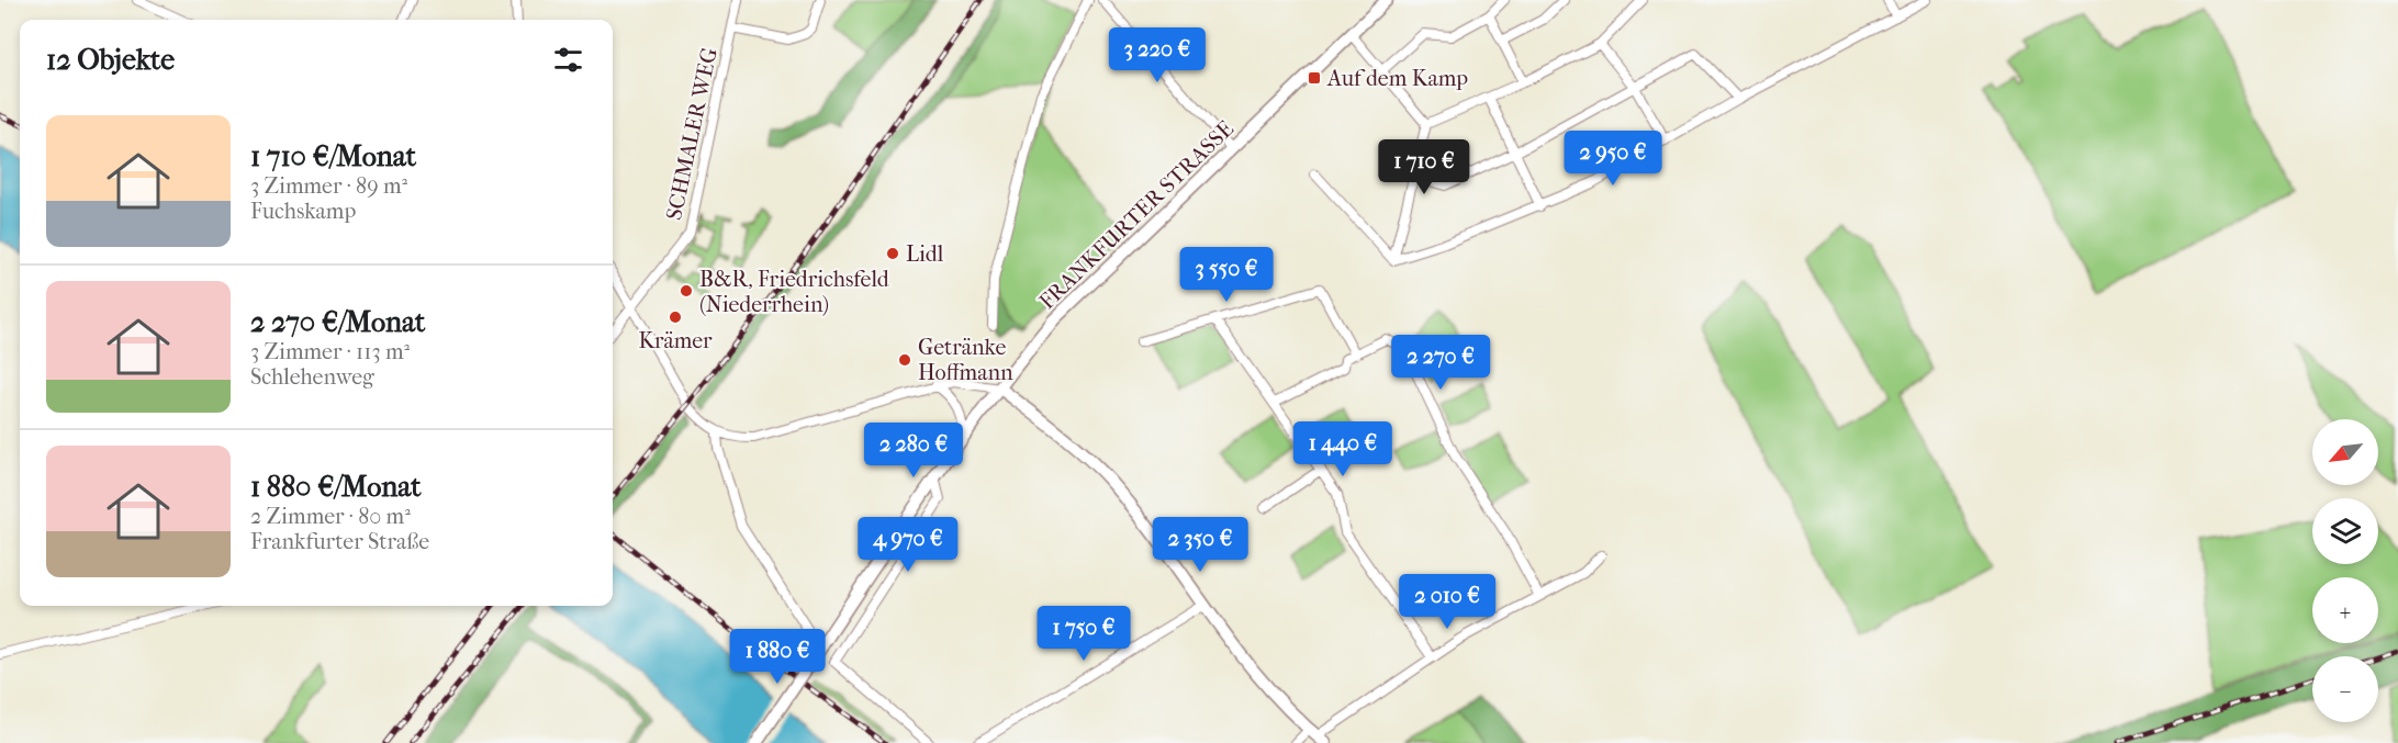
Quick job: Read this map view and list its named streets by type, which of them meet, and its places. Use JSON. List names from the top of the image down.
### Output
{
  "streets": {
    "main road": ["FRANKFURTER STRASSE"],
    "street": ["SCHMALER WEG"]
  },
  "places": {
    "transit": ["Auf dem Kamp"],
    "other": [
      "Lidl",
      "B&R, Friedrichsfeld (Niederrhein)",
      "Krämer",
      "Getränke Hoffmann"
    ]
  },
  "north": "bottom left",
  "page": {
    "heading": "12 Objekte",
    "price": [
      "3 220 €",
      "2 950 €",
      "1 710 €",
      "3 550 €",
      "2 270 €",
      "1 440 €",
      "2 280 €",
      "4 970 €",
      "2 350 €",
      "2 010 €",
      "1 750 €",
      "1 880 €"
    ],
    "list": [
      {
        "name": "1 710 €/Monat",
        "note": "3 Zimmer · 89 m² · Fuchskamp"
      },
      {
        "name": "2 270 €/Monat",
        "note": "3 Zimmer · 113 m² · Schlehenweg"
      },
      {
        "name": "1 880 €/Monat",
        "note": "2 Zimmer · 80 m² · Frankfurter Straße"
      }
    ],
    "map_buttons": ["+", "−"]
  }
}
